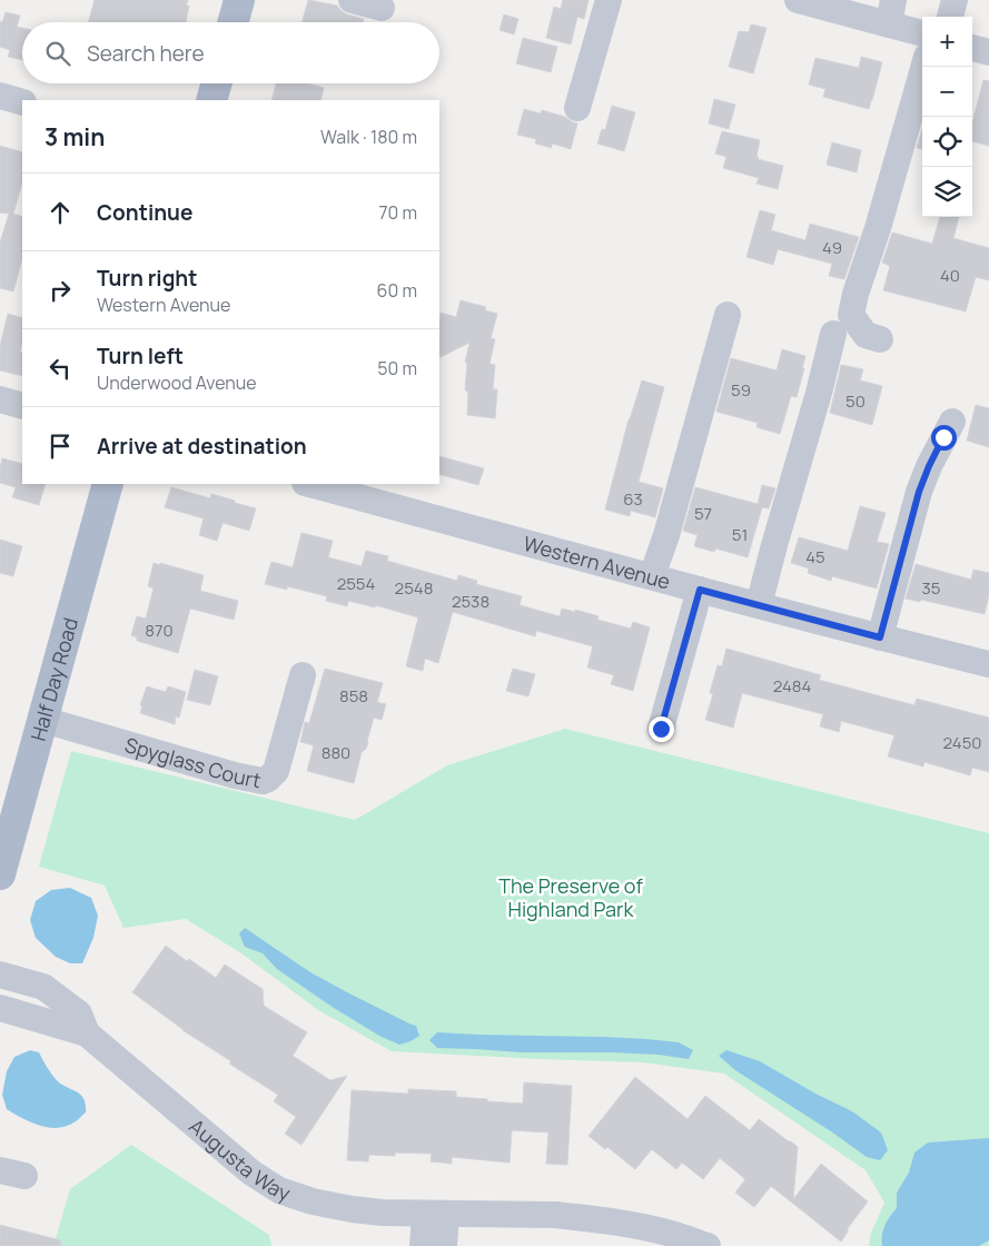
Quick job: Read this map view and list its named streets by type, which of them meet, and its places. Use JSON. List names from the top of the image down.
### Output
{
  "streets": {
    "main road": ["Half Day Road"],
    "street": ["Western Avenue", "Spyglass Court", "Augusta Way"]
  },
  "crossings": [
    ["Half Day Road", "Spyglass Court"]
  ],
  "parks": ["The Preserve of Highland Park"],
  "house_numbers": [
    "49",
    "40",
    "59",
    "50",
    "63",
    "57",
    "51",
    "45",
    "2554",
    "2548",
    "35",
    "2538",
    "870",
    "2484",
    "858",
    "2450",
    "880"
  ],
  "page": {
    "map_buttons": ["+", "−"],
    "search": "Search here",
    "heading": ["3 min", "Walk · 180 m"],
    "list": [
      ["Continue", "70 m"],
      ["Turn right", "Western Avenue", "60 m"],
      ["Turn left", "Underwood Avenue", "50 m"],
      "Arrive at destination"
    ]
  }
}
